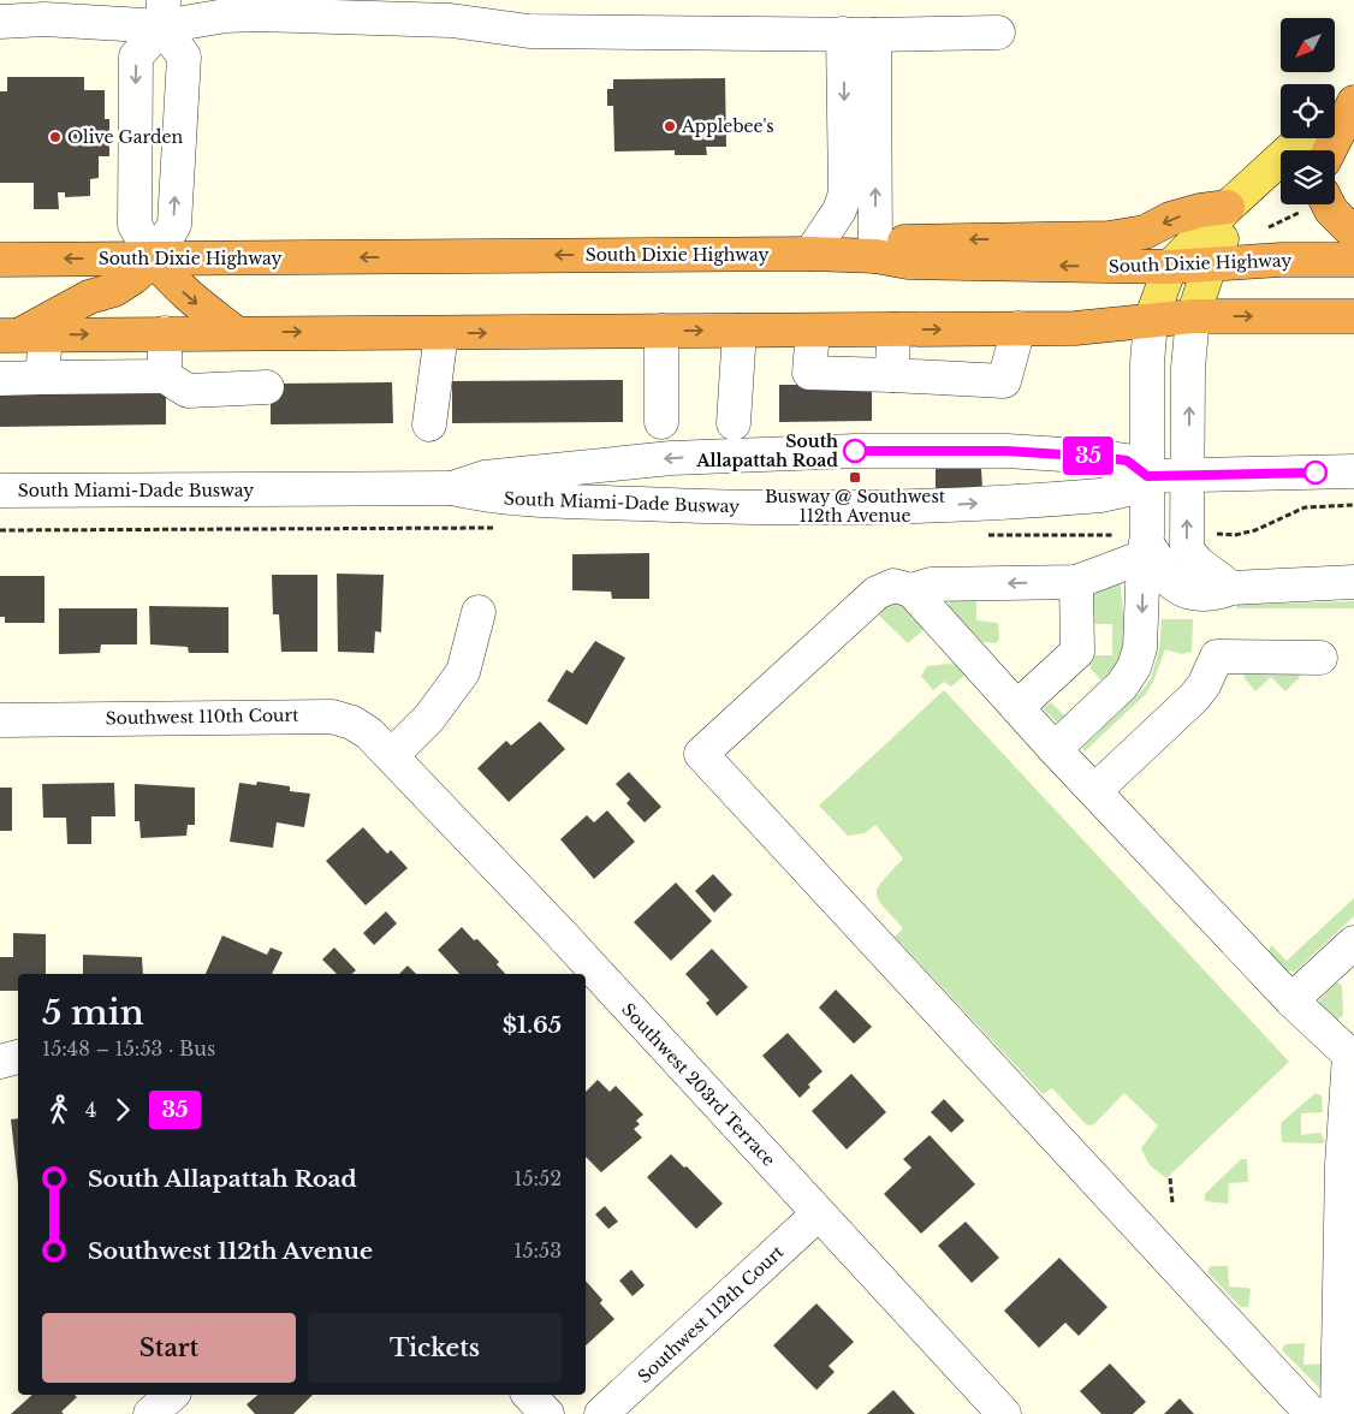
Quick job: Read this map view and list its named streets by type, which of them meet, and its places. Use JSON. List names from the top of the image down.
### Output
{
  "streets": {
    "highway": ["South Dixie Highway"],
    "street": [
      "South Miami-Dade Busway",
      "Southwest 110th Court",
      "Southwest 203rd Terrace",
      "Southwest 112th Court"
    ]
  },
  "crossings": [
    ["Southwest 110th Court", "Southwest 203rd Terrace"],
    ["Southwest 203rd Terrace", "Southwest 112th Court"]
  ],
  "places": {
    "other": ["Applebee's", "Olive Garden", "South Allapattah Road"],
    "transit": ["Busway @ Southwest 112th Avenue"]
  },
  "lines": ["bus line 35"],
  "north": "bottom left",
  "page": {
    "on_map": "35",
    "heading": ["5 min", "15:48 – 15:53 · Bus", "$1.65"],
    "legs": ["4", "35"],
    "list": [
      {
        "name": "South Allapattah Road",
        "value": "15:52"
      },
      {
        "name": "Southwest 112th Avenue",
        "value": "15:53"
      }
    ],
    "buttons": ["Start", "Tickets"]
  }
}
